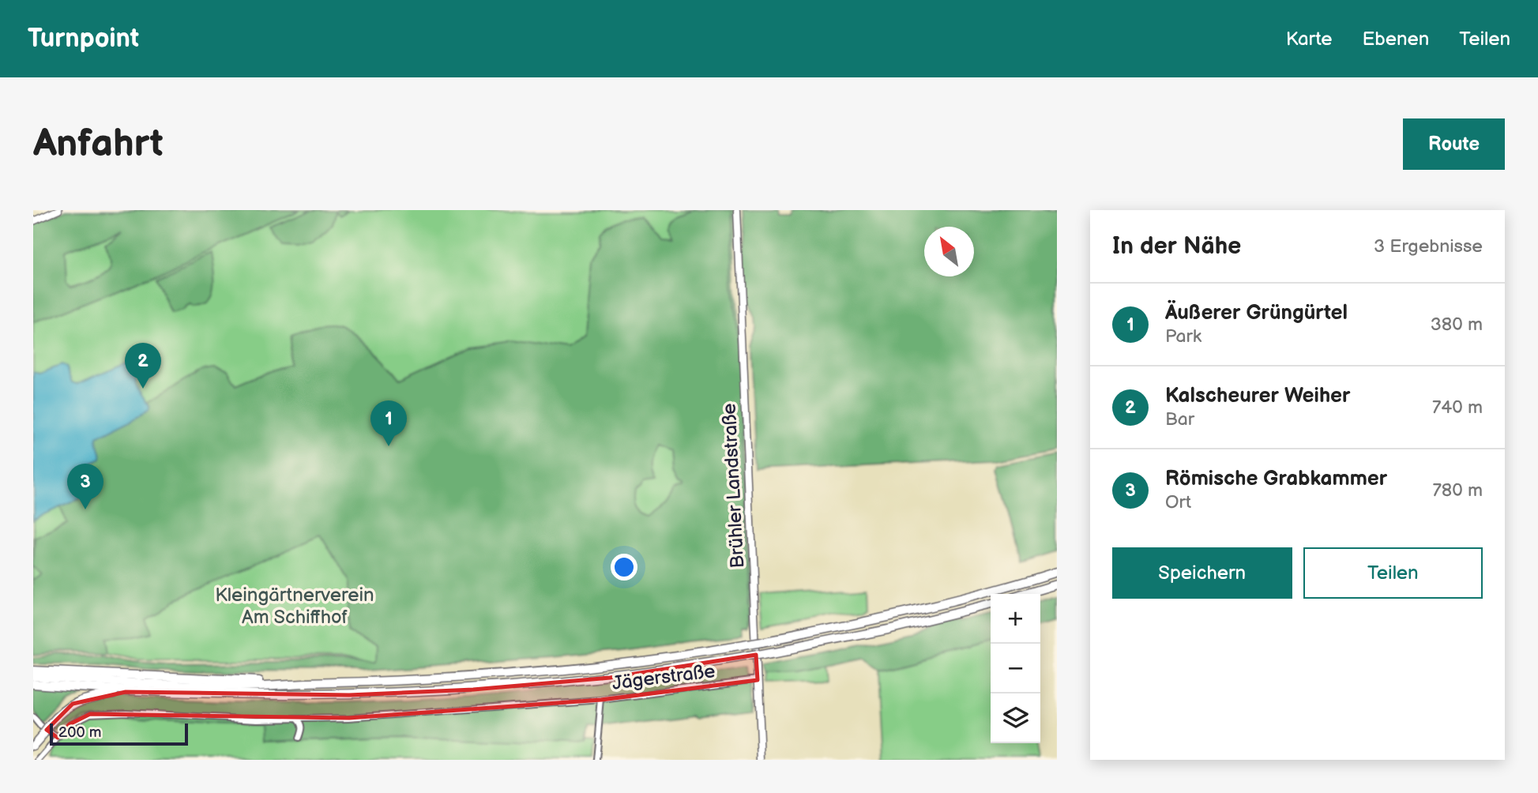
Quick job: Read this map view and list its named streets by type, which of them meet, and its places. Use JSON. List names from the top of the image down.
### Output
{
  "streets": {
    "main road": ["Brühler Landstraße"],
    "street": ["Jägerstraße"]
  },
  "crossings": [
    ["Brühler Landstraße", "Jägerstraße"]
  ],
  "parks": ["Kleingärtnerverein Am Schiffhof"],
  "scale_bar": "200 m",
  "north": "top left",
  "page": {
    "header": "Turnpoint",
    "nav": ["Karte", "Ebenen", "Teilen"],
    "buttons": [
      "Route",
      ["Speichern", "Teilen"]
    ],
    "title": "Anfahrt",
    "heading": ["In der Nähe", "3 Ergebnisse"],
    "list": [
      {
        "mark": "1",
        "name": "Äußerer Grüngürtel",
        "note": "Park",
        "value": "380 m"
      },
      {
        "mark": "2",
        "name": "Kalscheurer Weiher",
        "note": "Bar",
        "value": "740 m"
      },
      {
        "mark": "3",
        "name": "Römische Grabkammer",
        "note": "Ort",
        "value": "780 m"
      }
    ],
    "pins": ["2", "1", "3"],
    "map_buttons": ["+", "−"],
    "scale": "200 m"
  }
}
